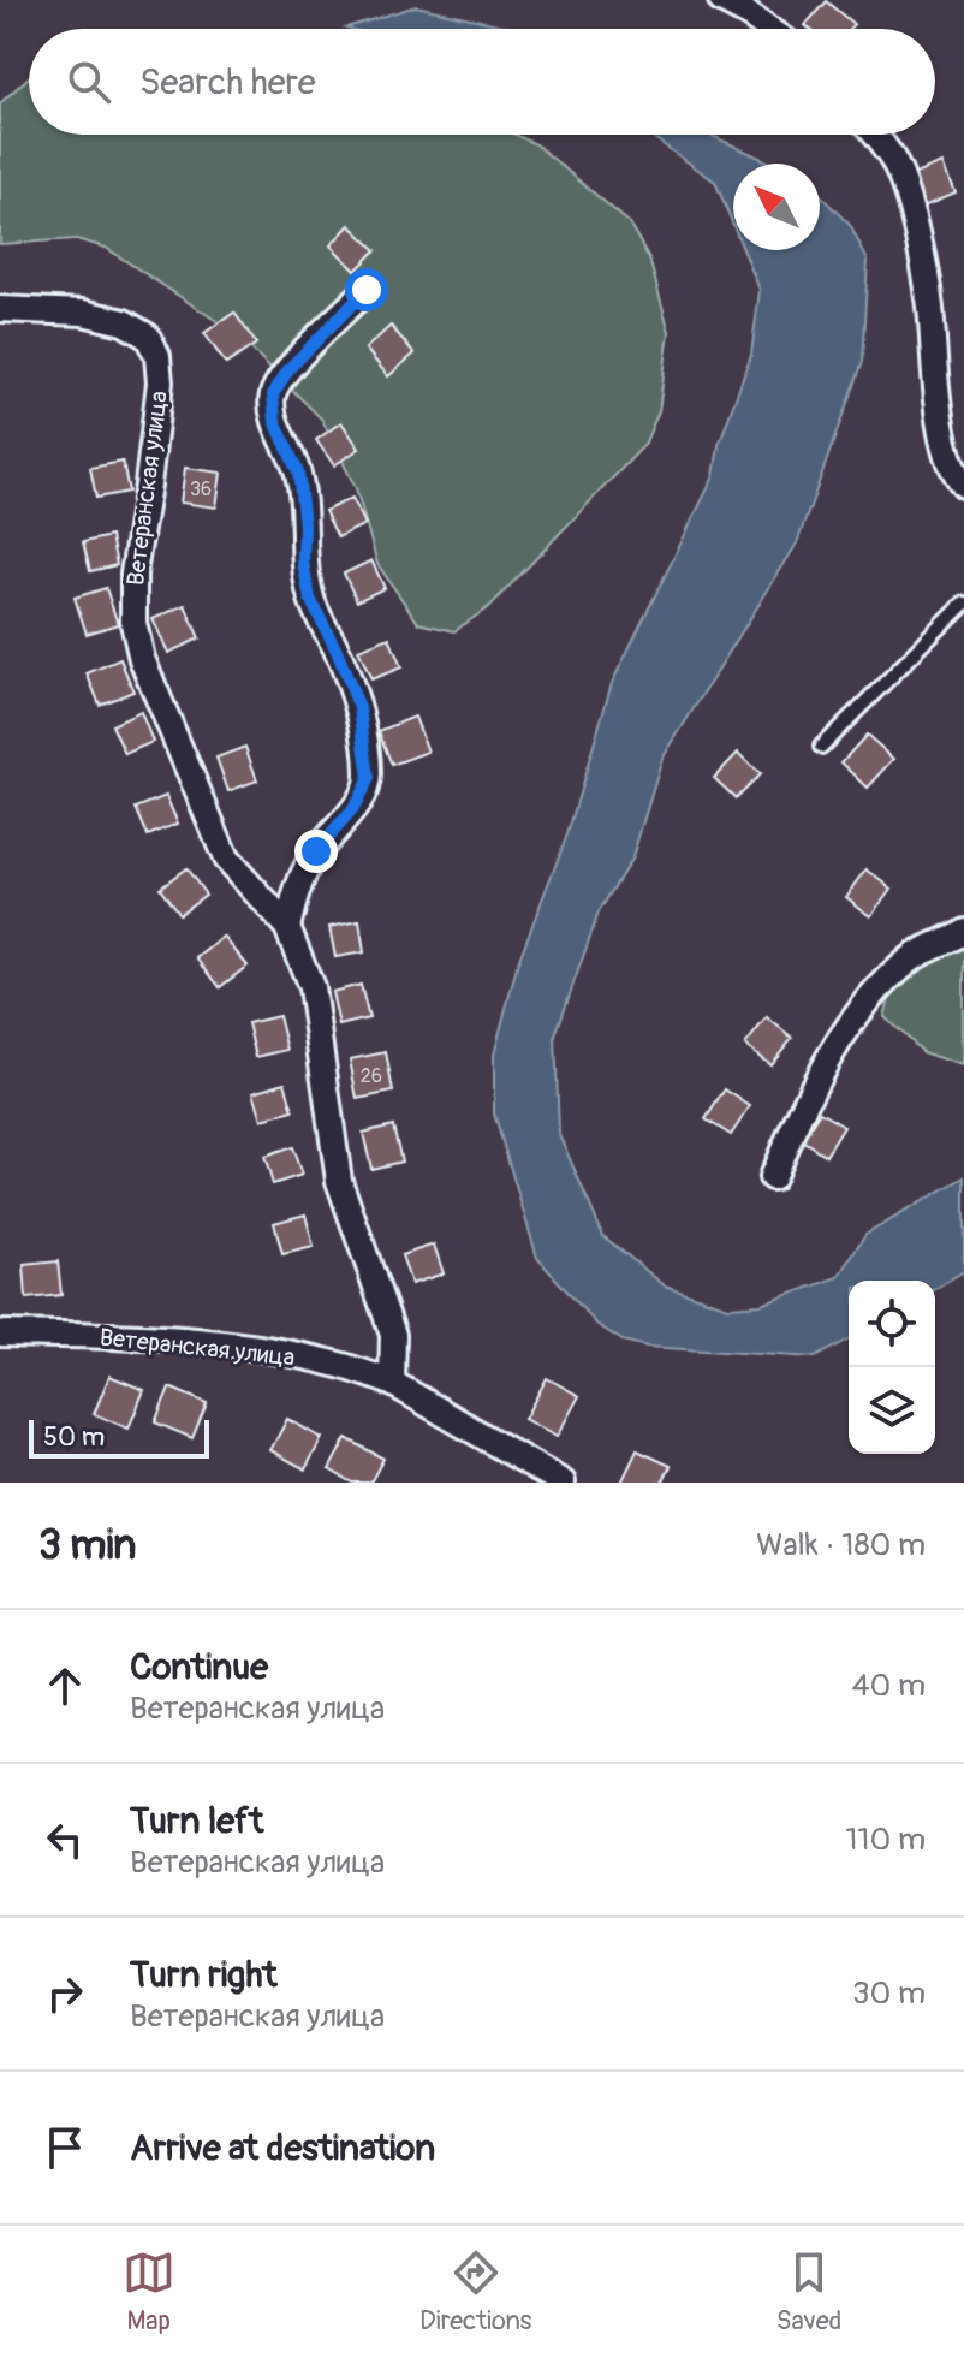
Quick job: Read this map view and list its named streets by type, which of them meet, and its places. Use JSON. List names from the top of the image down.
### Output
{
  "streets": {
    "street": ["Ветеранская улица"]
  },
  "house_numbers": ["36", "26"],
  "scale_bar": "50 m",
  "north": "top left",
  "page": {
    "search": "Search here",
    "scale": "50 m",
    "heading": ["3 min", "Walk · 180 m"],
    "list": [
      ["Continue", "Ветеранская улица", "40 m"],
      ["Turn left", "Ветеранская улица", "110 m"],
      ["Turn right", "Ветеранская улица", "30 m"],
      "Arrive at destination"
    ],
    "nav": ["Map", "Directions", "Saved"]
  }
}
